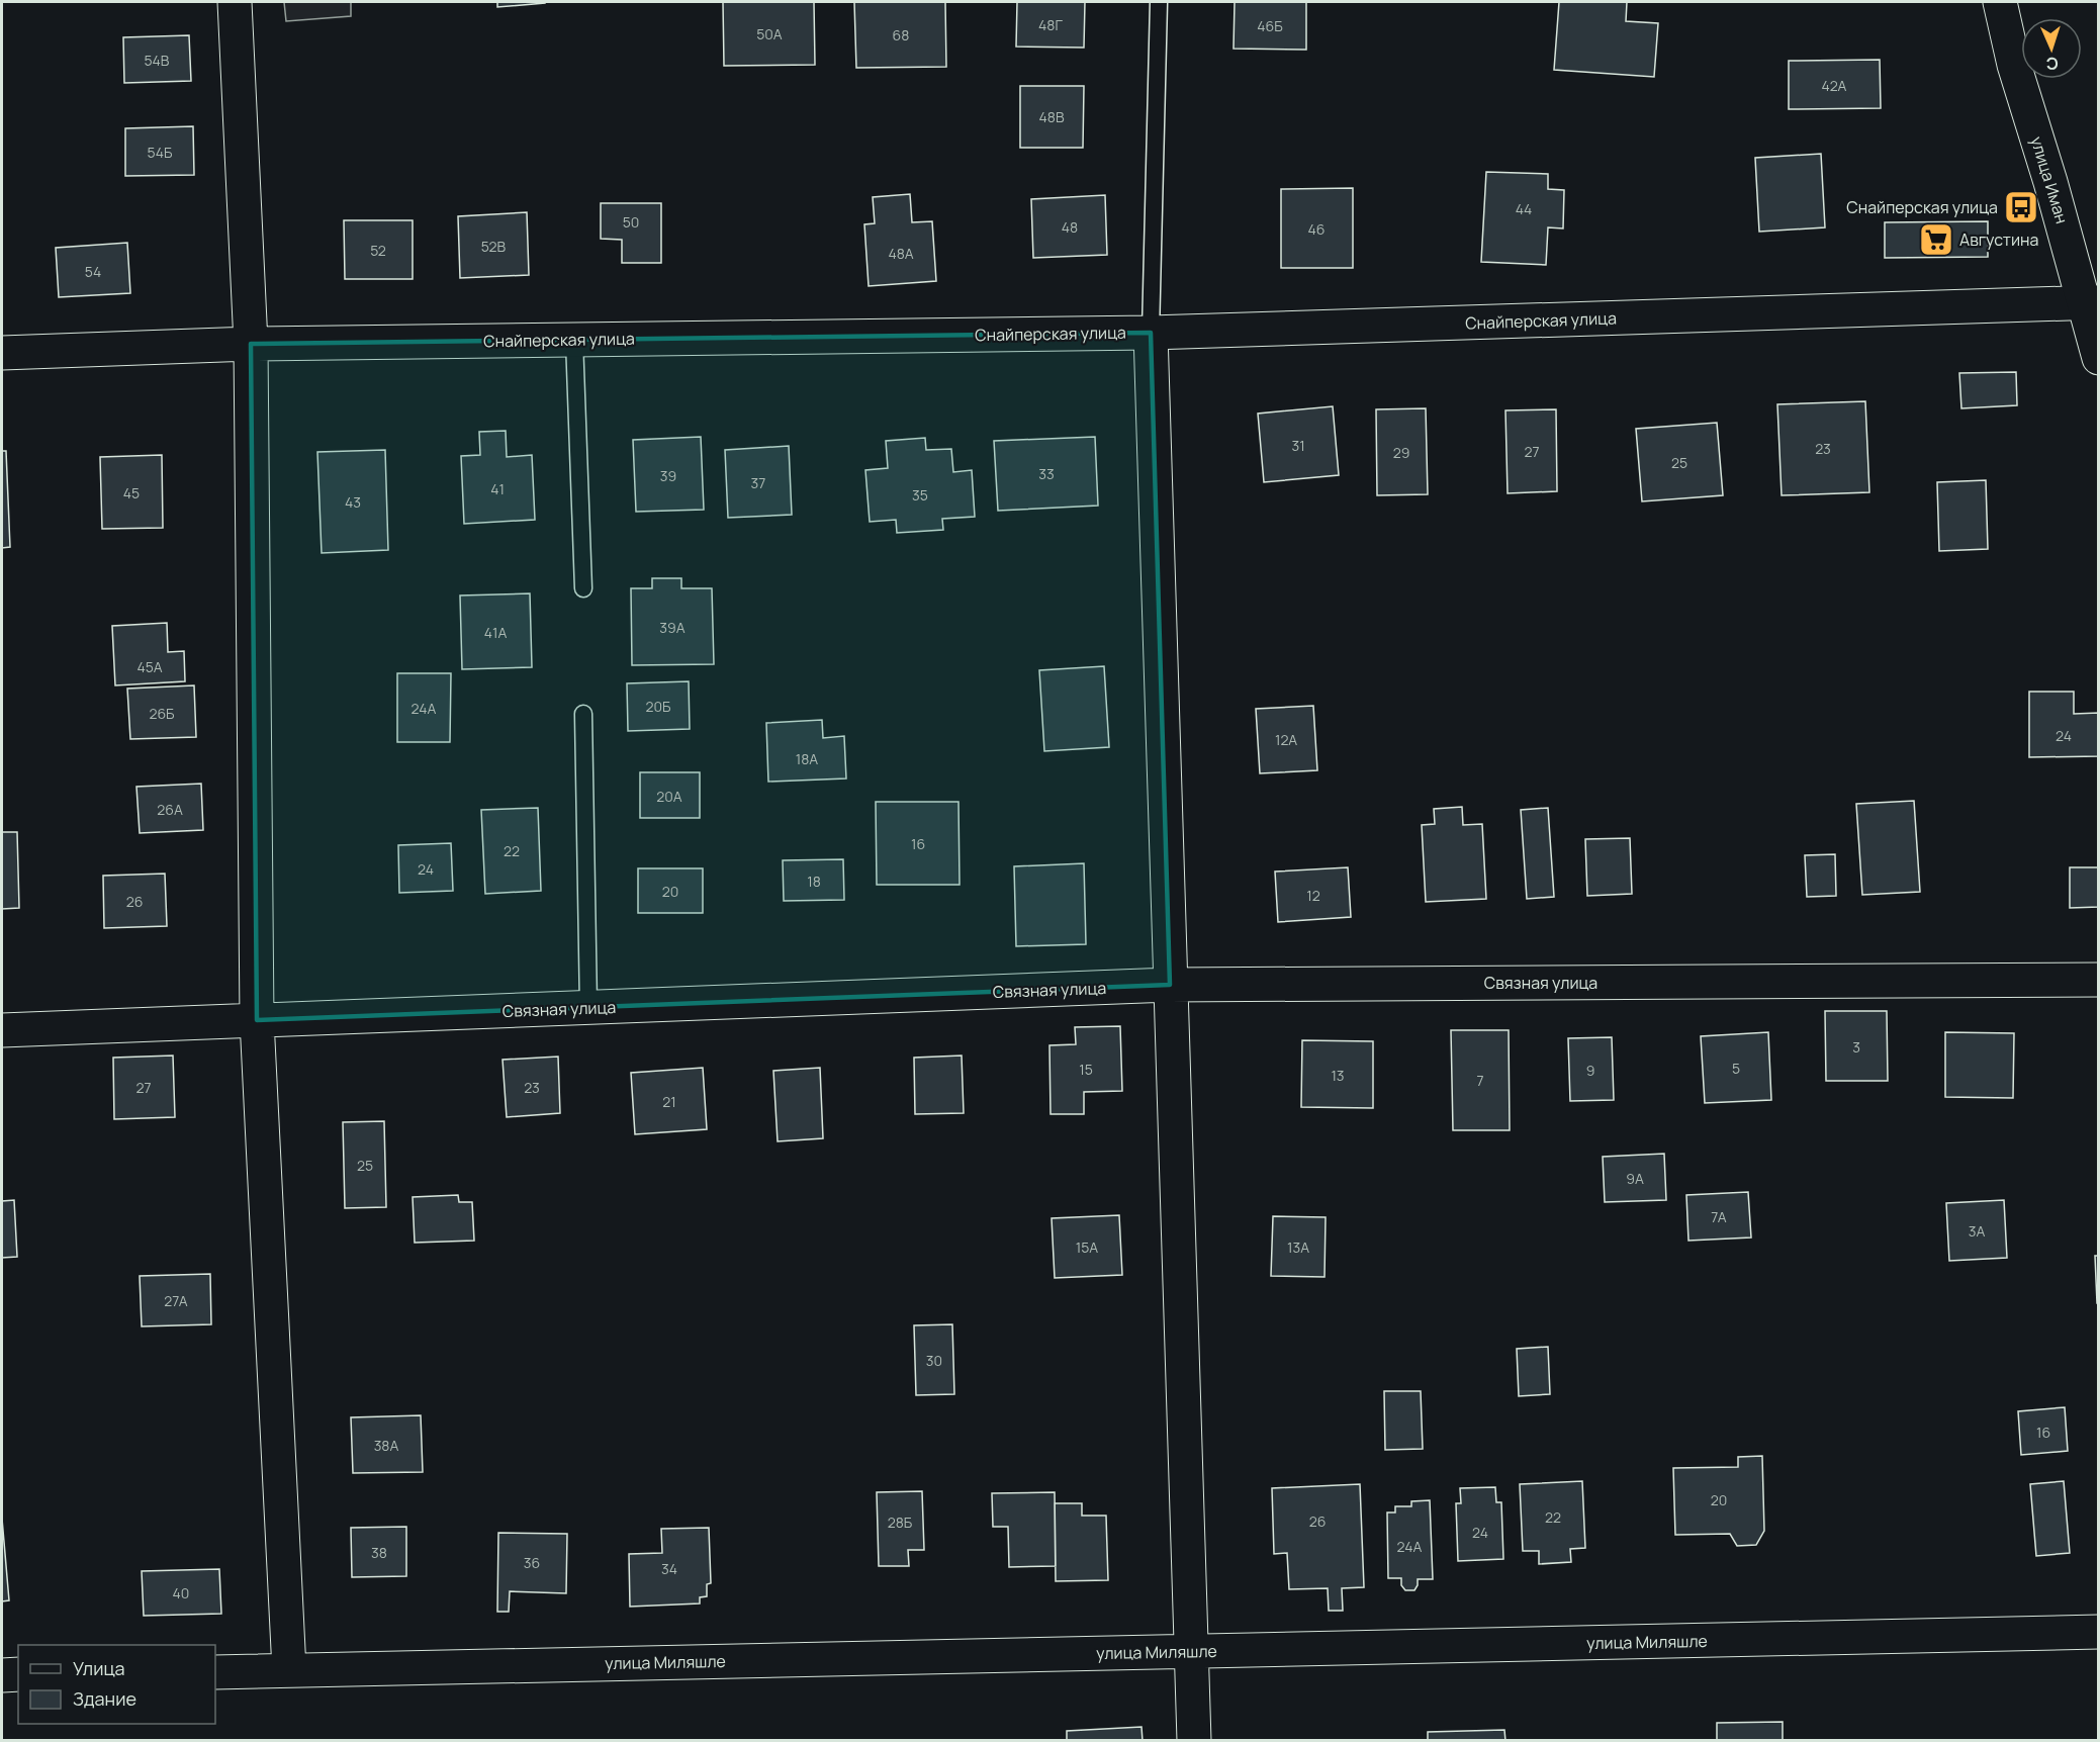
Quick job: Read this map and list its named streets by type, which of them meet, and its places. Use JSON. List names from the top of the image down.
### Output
{
  "streets": {
    "street": [
      "улица Иман",
      "Снайперская улица",
      "Связная улица",
      "улица Миляшле"
    ]
  },
  "crossings": [
    ["улица Иман", "Снайперская улица"]
  ],
  "places": {
    "bus stop": ["Снайперская улица"],
    "supermarket": ["Августина"]
  },
  "house_numbers": [
    "48Г",
    "46Б",
    "50А",
    "68",
    "54В",
    "42А",
    "48В",
    "54Б",
    "44",
    "50",
    "48",
    "46",
    "52В",
    "52",
    "48А",
    "54",
    "31",
    "23",
    "27",
    "29",
    "25",
    "33",
    "39",
    "37",
    "41",
    "45",
    "35",
    "43",
    "39А",
    "41А",
    "45А",
    "20Б",
    "24А",
    "26Б",
    "24",
    "12А",
    "18А",
    "20А",
    "26А",
    "16",
    "22",
    "24",
    "18",
    "20",
    "12",
    "26",
    "3",
    "5",
    "15",
    "9",
    "13",
    "7",
    "27",
    "23",
    "21",
    "25",
    "9А",
    "7А",
    "3А",
    "15А",
    "13А",
    "27А",
    "30",
    "16",
    "38А",
    "20",
    "22",
    "26",
    "28Б",
    "24",
    "24А",
    "38",
    "36",
    "34",
    "40"
  ],
  "legend": ["Улица", "Здание"],
  "north": "bottom"
}
